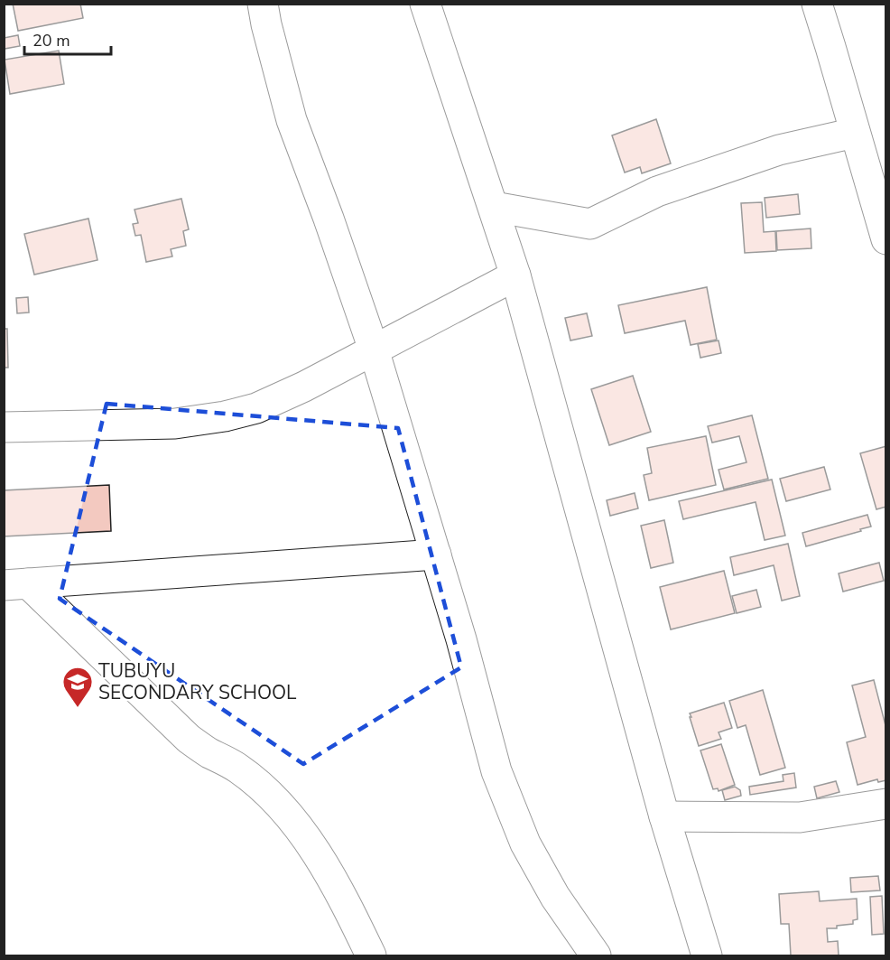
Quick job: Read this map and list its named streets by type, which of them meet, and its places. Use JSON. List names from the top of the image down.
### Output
{
  "places": {
    "school or university": ["TUBUYU SECONDARY SCHOOL"]
  },
  "scale_bar": "20 m"
}
